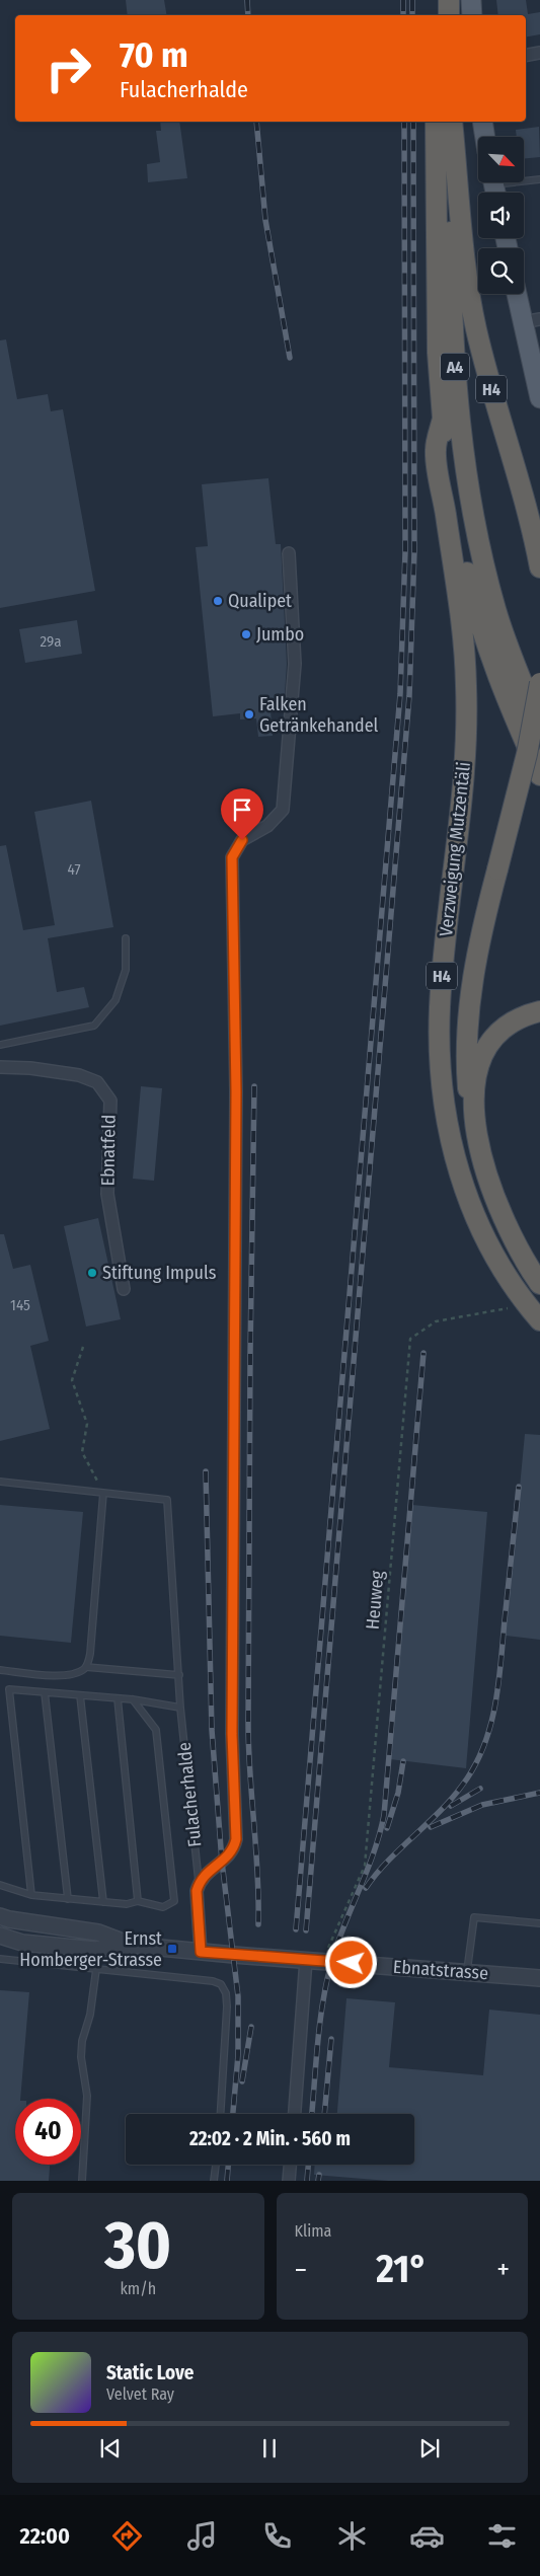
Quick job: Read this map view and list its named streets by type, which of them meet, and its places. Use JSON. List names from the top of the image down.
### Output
{
  "streets": {
    "highway": ["A4", "H4", "Verzweigung Mutzentäli"],
    "street": ["Ebnatfeld", "Fulacherhalde", "Ebnatstrasse"],
    "path": ["Heuweg"]
  },
  "crossings": [
    ["A4", "Verzweigung Mutzentäli"],
    ["H4", "Verzweigung Mutzentäli"],
    ["Heuweg", "Ebnatstrasse"],
    ["Fulacherhalde", "Ebnatstrasse"]
  ],
  "places": {
    "other": [
      "Qualipet",
      "Jumbo",
      "Falken Getränkehandel",
      "Stiftung Impuls"
    ],
    "transit": ["Ernst Homberger-Strasse"]
  },
  "house_numbers": ["29a", "47", "145"],
  "north": "bottom right",
  "page": {
    "turn": ["70 m", "Fulacherhalde"],
    "limit": "40",
    "trip": "22:02 · 2 Min. · 560 m",
    "tile": [
      ["30", "km/h"],
      "Klima"
    ],
    "heat": ["−", "21°", "+"],
    "song": ["Static Love", "Velvet Ray"],
    "tabs": "22:00"
  }
}
